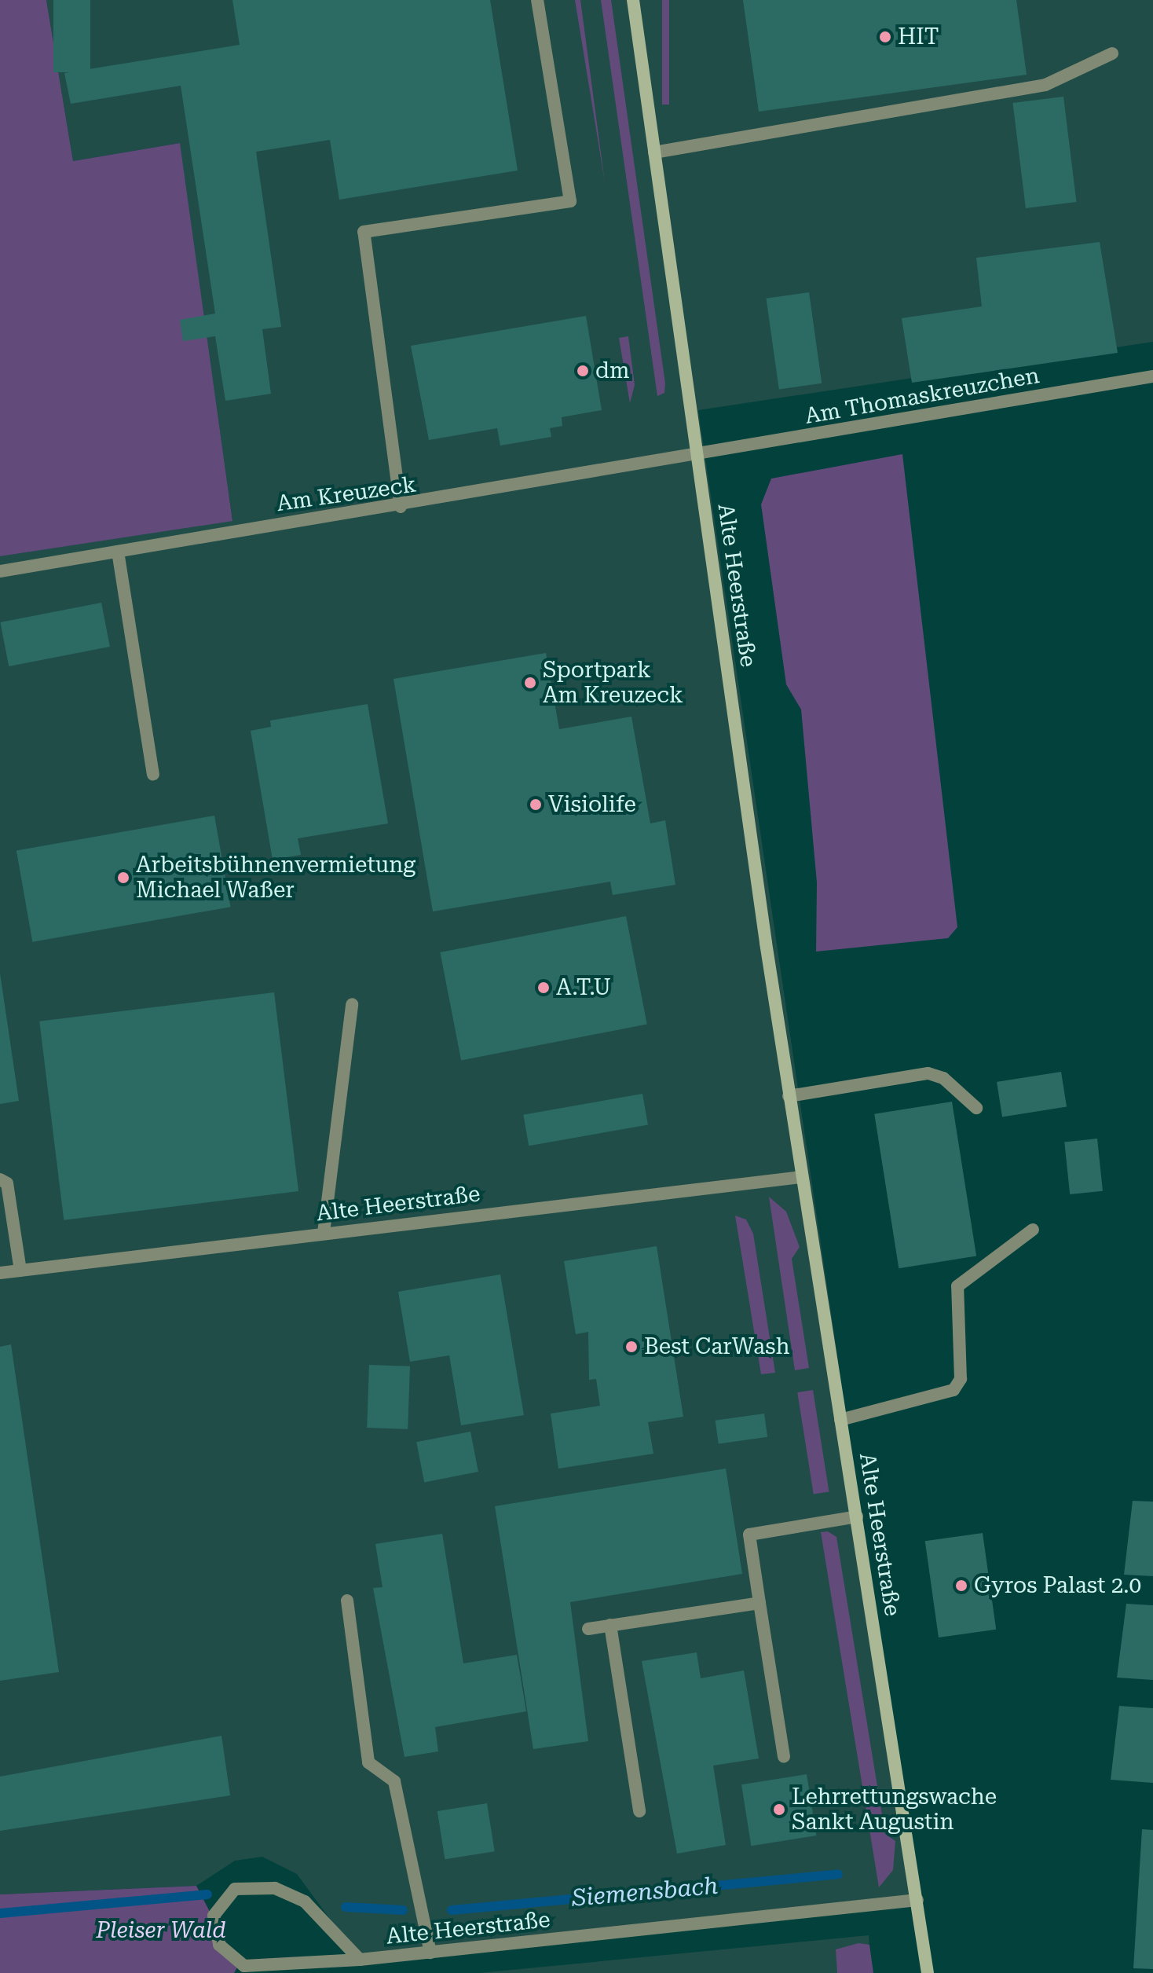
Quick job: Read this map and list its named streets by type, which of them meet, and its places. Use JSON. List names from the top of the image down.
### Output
{
  "streets": {
    "street": ["Am Thomaskreuzchen", "Am Kreuzeck", "Alte Heerstraße"]
  },
  "crossings": [
    ["Am Thomaskreuzchen", "Am Kreuzeck"],
    ["Am Thomaskreuzchen", "Alte Heerstraße"],
    ["Am Kreuzeck", "Alte Heerstraße"]
  ],
  "water": ["Siemensbach"],
  "parks": ["Pleiser Wald"],
  "places": [
    "HIT",
    "dm",
    "Sportpark Am Kreuzeck",
    "Visiolife",
    "Arbeitsbühnenvermietung Michael Waßer",
    "A.T.U",
    "Best CarWash",
    "Gyros Palast 2.0",
    "Lehrrettungswache Sankt Augustin"
  ]
}
